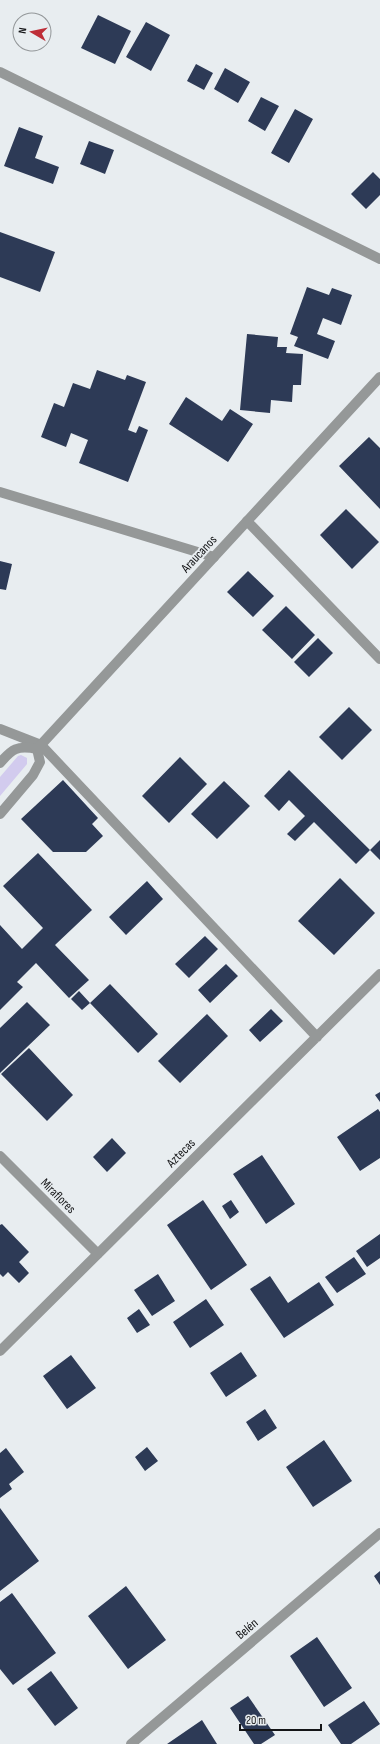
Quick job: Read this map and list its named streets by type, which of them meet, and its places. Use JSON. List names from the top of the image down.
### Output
{
  "streets": {
    "street": [
      "Araucanos",
      "Aztecas",
      "Miraflores",
      "Belén"
    ]
  },
  "crossings": [
    ["Aztecas", "Miraflores"]
  ],
  "scale_bar": "20 m",
  "north": "left"
}
